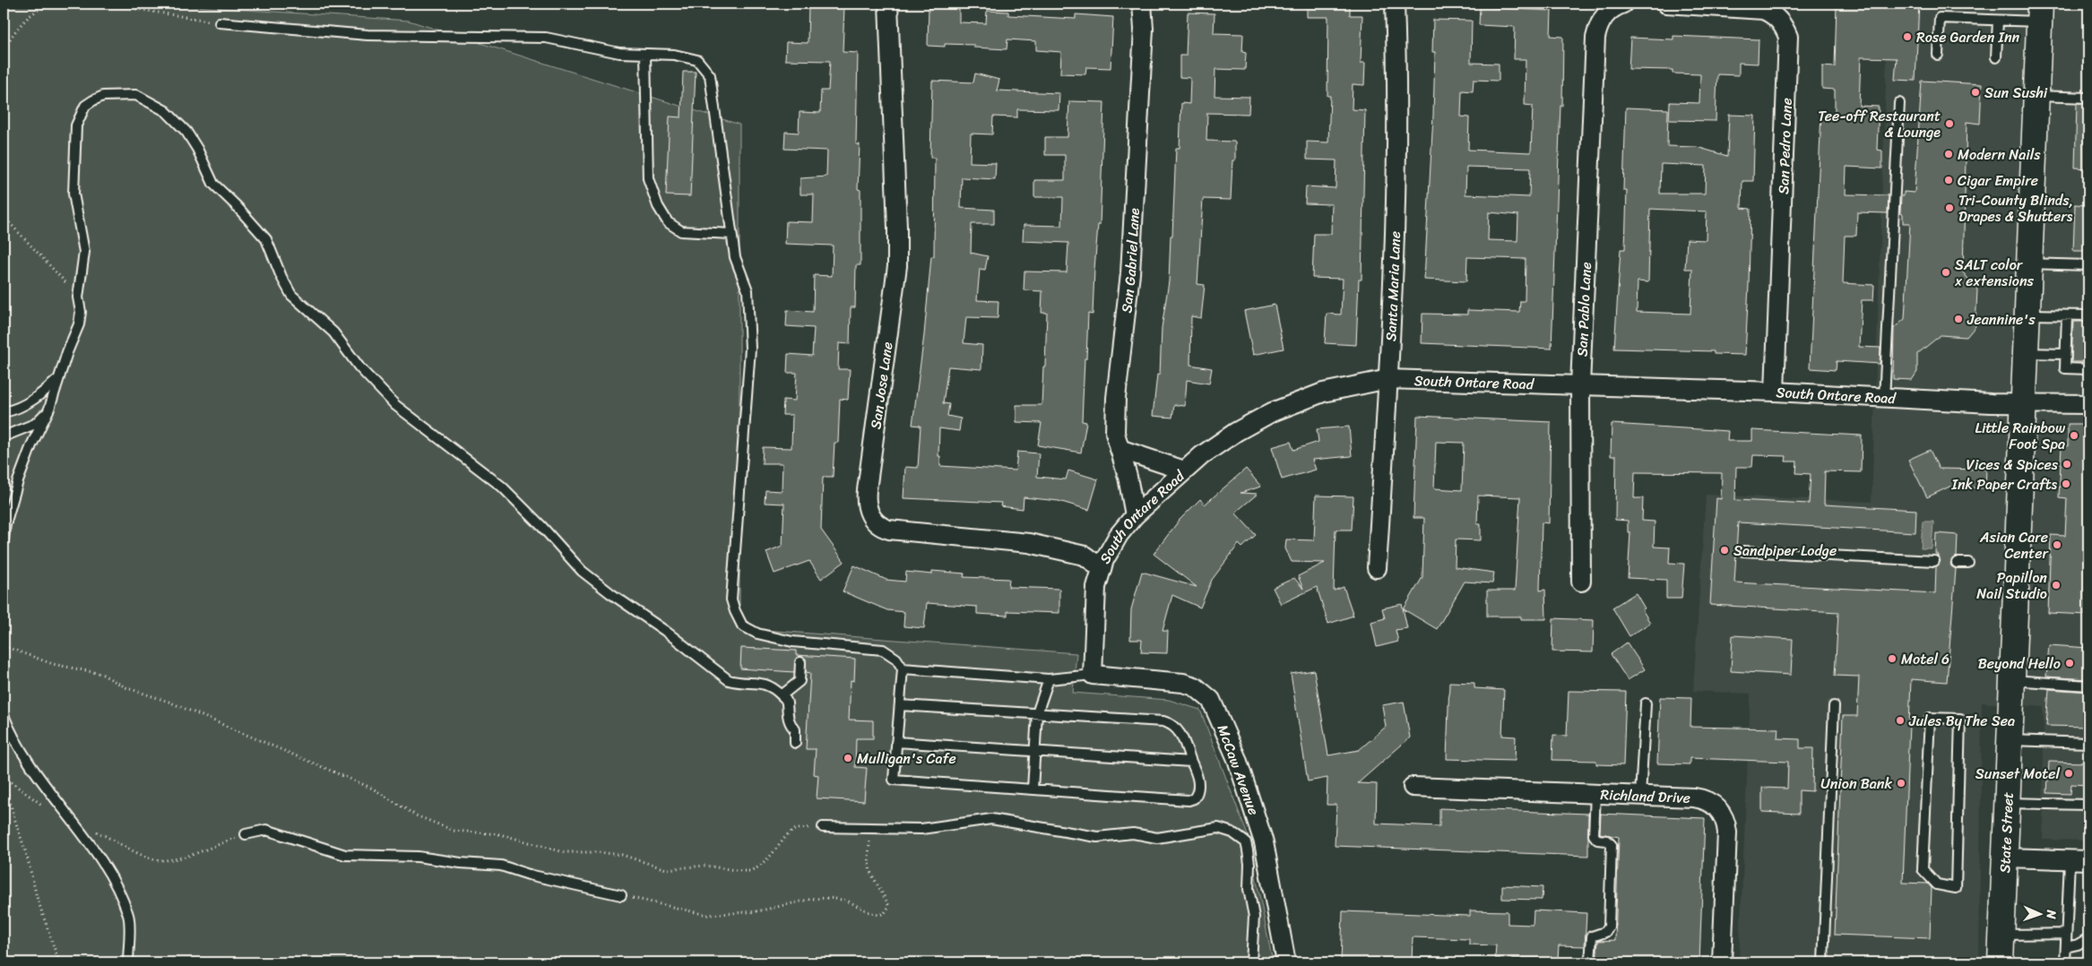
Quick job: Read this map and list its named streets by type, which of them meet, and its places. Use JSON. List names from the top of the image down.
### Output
{
  "streets": {
    "main road": ["State Street"],
    "street": [
      "San Pedro Lane",
      "San Gabriel Lane",
      "Santa Maria Lane",
      "San Pablo Lane",
      "South Ontare Road",
      "San Jose Lane",
      "McCaw Avenue",
      "Richland Drive"
    ]
  },
  "crossings": [
    ["San Pedro Lane", "South Ontare Road"],
    ["San Gabriel Lane", "South Ontare Road"],
    ["Santa Maria Lane", "South Ontare Road"],
    ["San Pablo Lane", "South Ontare Road"],
    ["South Ontare Road", "San Jose Lane"],
    ["South Ontare Road", "McCaw Avenue"],
    ["South Ontare Road", "State Street"]
  ],
  "places": [
    "Rose Garden Inn",
    "Sun Sushi",
    "Tee-off Restaurant & Lounge",
    "Modern Nails",
    "Cigar Empire",
    "Tri-County Blinds, Drapes & Shutters",
    "SALT color x extensions",
    "Jeannine's",
    "Little Rainbow Foot Spa",
    "Vices & Spices",
    "Ink Paper Crafts",
    "Asian Care Center",
    "Sandpiper Lodge",
    "Papillon Nail Studio",
    "Motel 6",
    "Beyond Hello",
    "Jules By The Sea",
    "Mulligan's Cafe",
    "Sunset Motel",
    "Union Bank"
  ],
  "north": "right"
}
